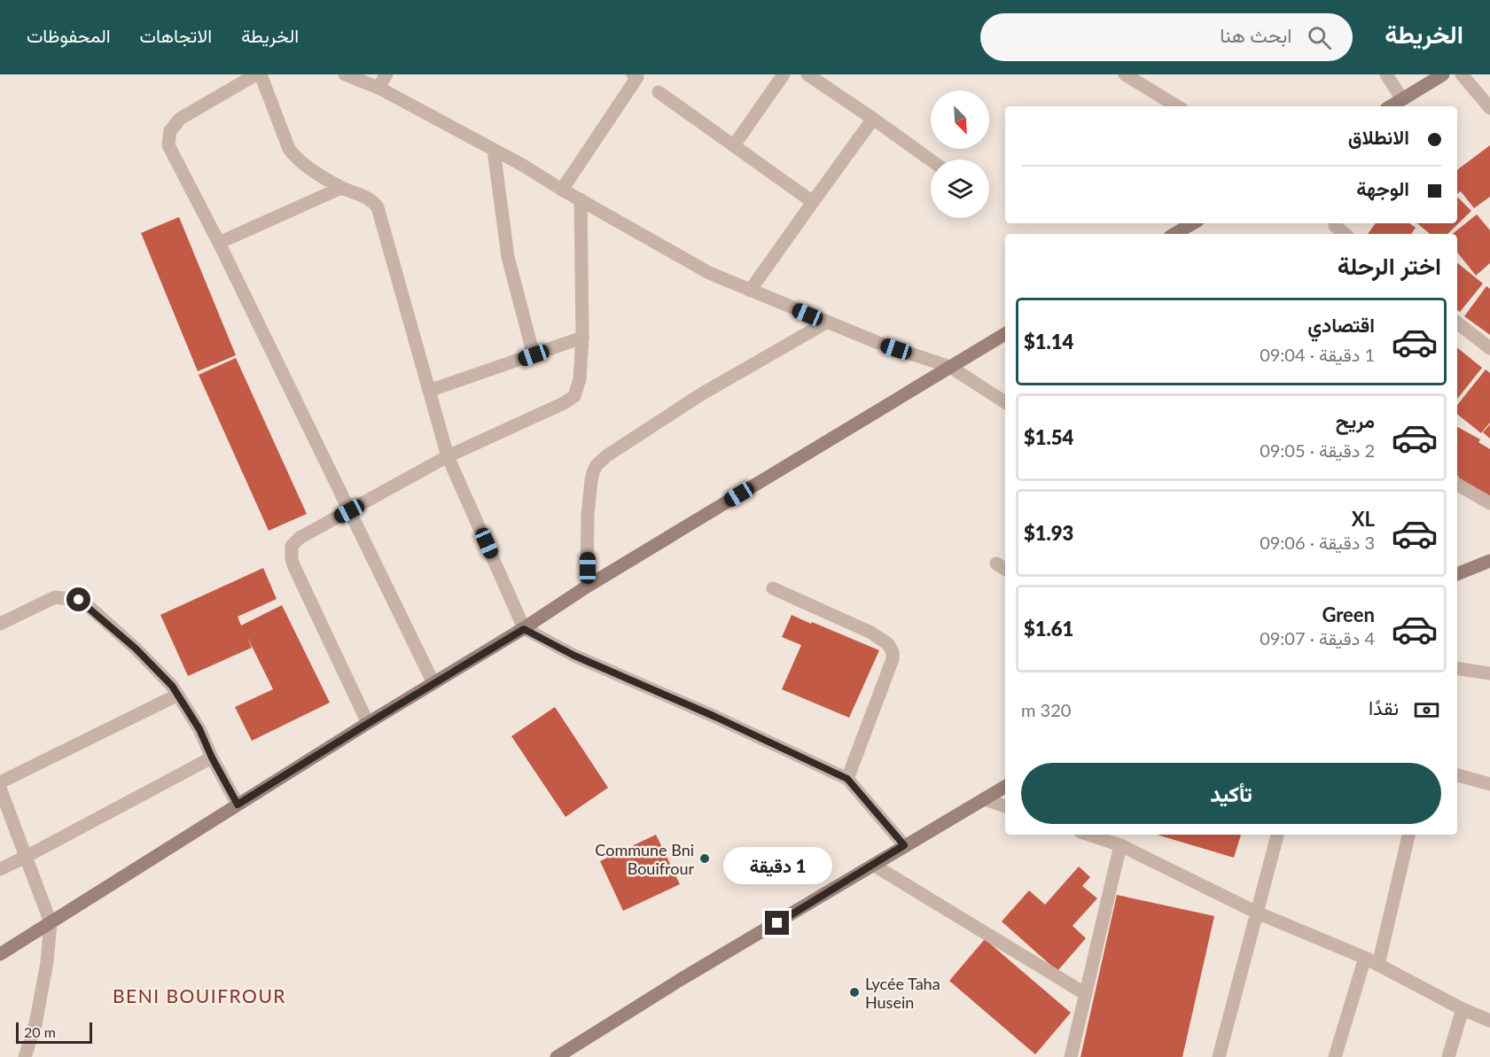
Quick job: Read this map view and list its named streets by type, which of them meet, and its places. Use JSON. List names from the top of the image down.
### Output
{
  "districts": ["BENI BOUIFROUR"],
  "places": ["Commune Bni Bouifrour", "Lycée Taha Husein"],
  "scale_bar": "20 m",
  "north": "bottom right",
  "page": {
    "header": "الخريطة",
    "search": "ابحث هنا",
    "nav": ["الخريطة", "الاتجاهات", "المحفوظات"],
    "banner": ["الانطلاق", "الوجهة"],
    "heading": "اختر الرحلة",
    "list": [
      {
        "name": "اقتصادي",
        "note": "1 دقيقة · 09:04",
        "value": "$1.14"
      },
      {
        "name": "مريح",
        "note": "2 دقيقة · 09:05",
        "value": "$1.54"
      },
      {
        "name": "XL",
        "note": "3 دقيقة · 09:06",
        "value": "$1.93"
      },
      {
        "name": "Green",
        "note": "4 دقيقة · 09:07",
        "value": "$1.61"
      }
    ],
    "pay": ["نقدًا", "320 m"],
    "buttons": "تأكيد",
    "bubble": "1 دقيقة",
    "scale": "20 m"
  }
}
